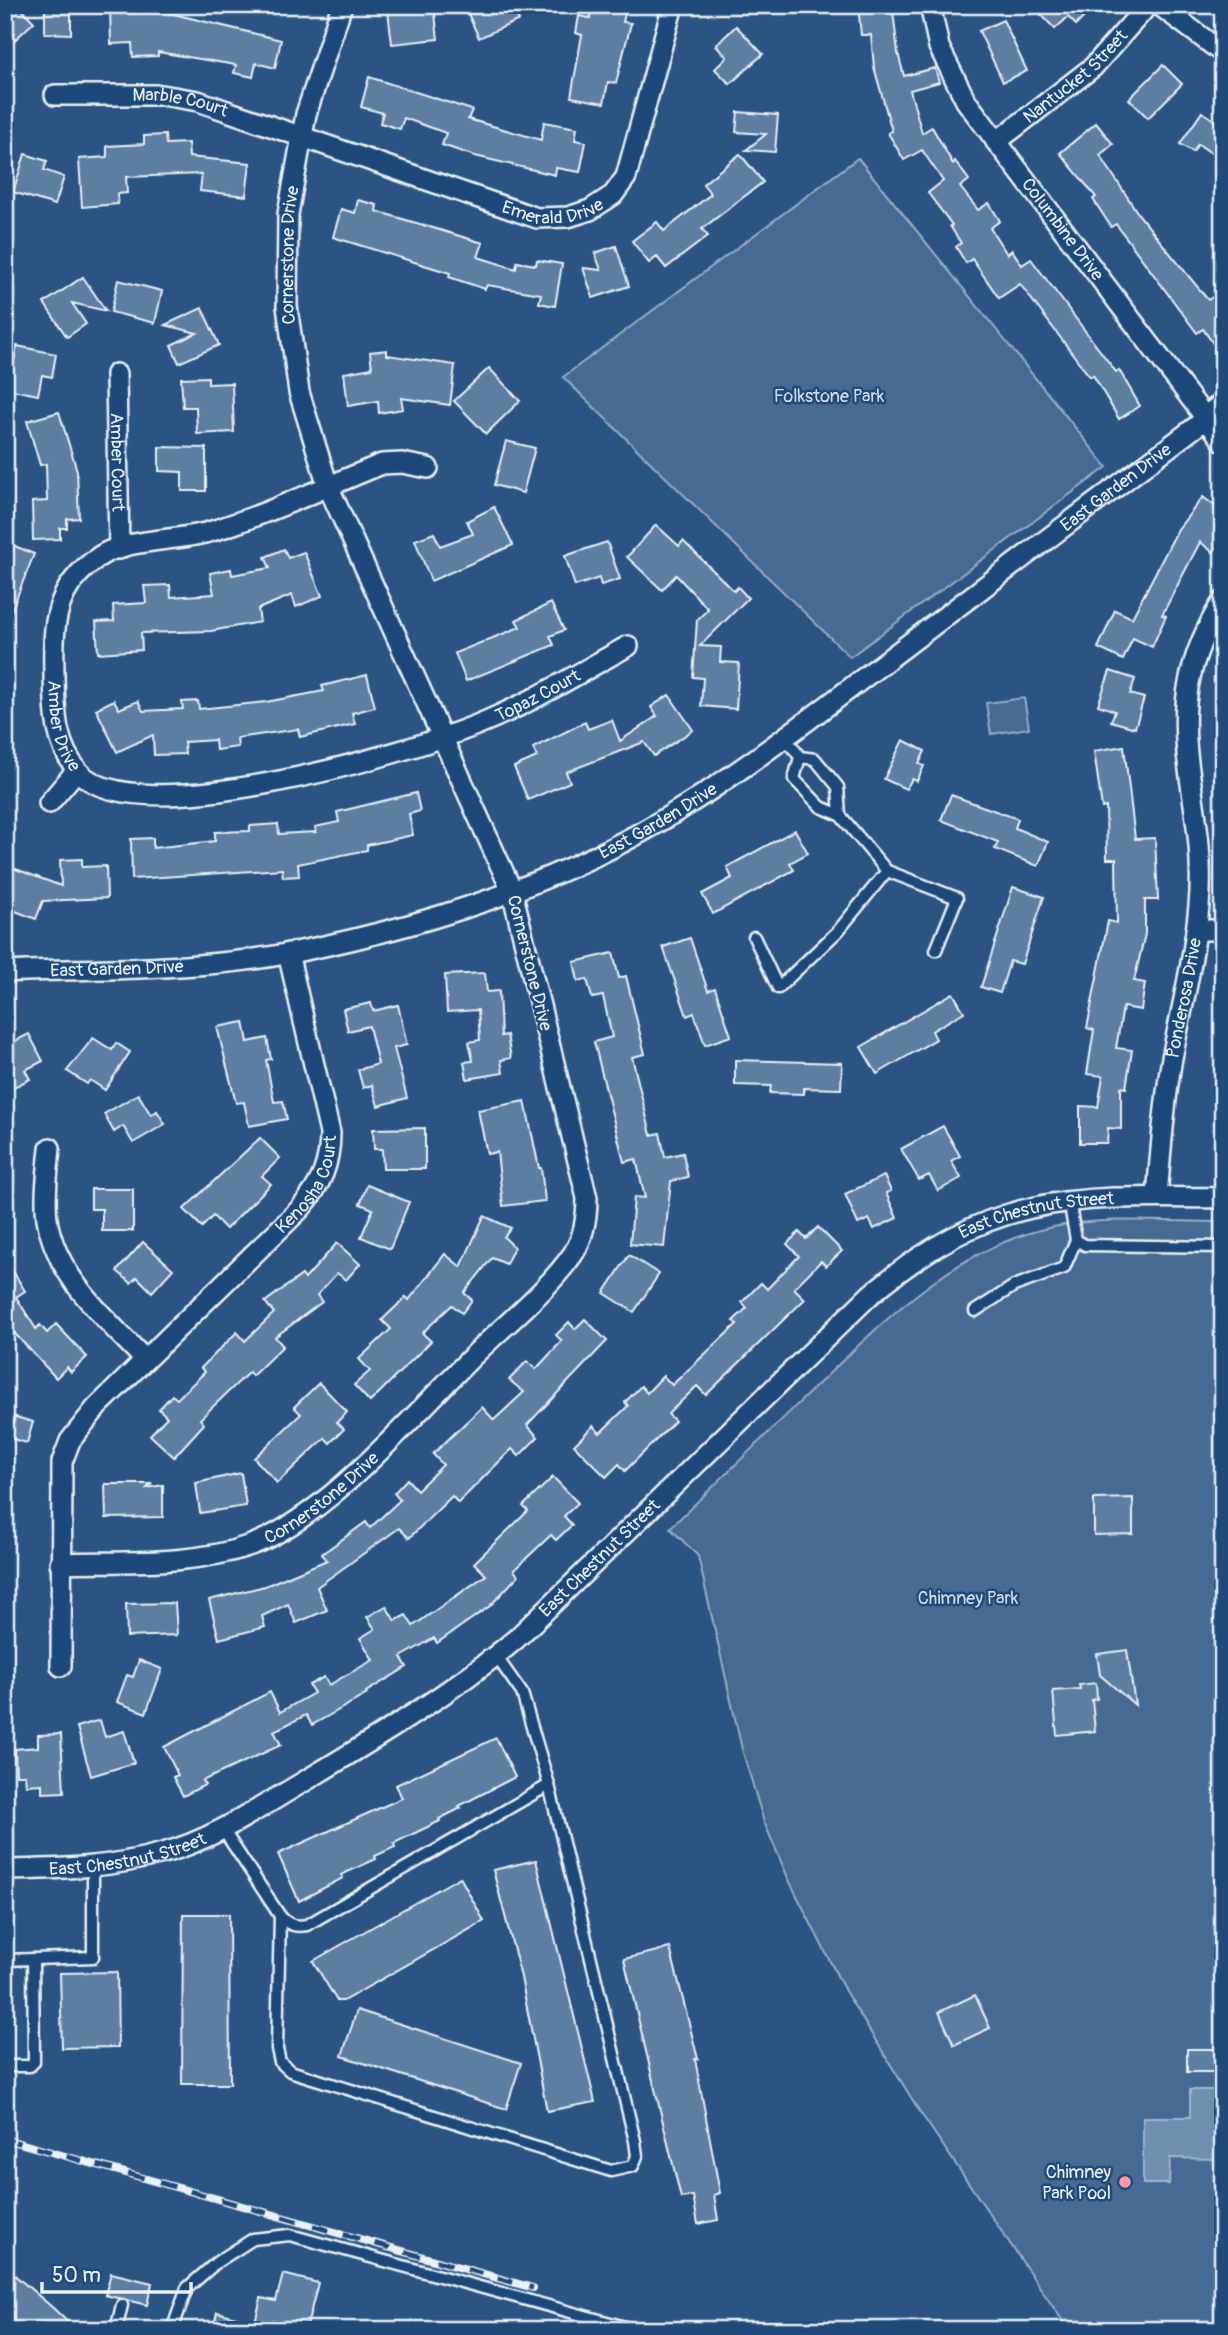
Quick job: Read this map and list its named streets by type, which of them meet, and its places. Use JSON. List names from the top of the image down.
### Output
{
  "streets": {
    "street": [
      "Nantucket Street",
      "Marble Court",
      "Emerald Drive",
      "Columbine Drive",
      "Cornerstone Drive",
      "Amber Court",
      "East Garden Drive",
      "Topaz Court",
      "Amber Drive",
      "Ponderosa Drive",
      "Kenosha Court",
      "East Chestnut Street"
    ]
  },
  "crossings": [
    ["Nantucket Street", "Columbine Drive"],
    ["Marble Court", "Emerald Drive"],
    ["Marble Court", "Cornerstone Drive"],
    ["Emerald Drive", "Cornerstone Drive"],
    ["Columbine Drive", "East Garden Drive"],
    ["Cornerstone Drive", "East Garden Drive"],
    ["Cornerstone Drive", "Topaz Court"],
    ["Cornerstone Drive", "Amber Drive"],
    ["Cornerstone Drive", "Kenosha Court"],
    ["Amber Court", "Amber Drive"],
    ["East Garden Drive", "Kenosha Court"],
    ["Topaz Court", "Amber Drive"],
    ["Ponderosa Drive", "East Chestnut Street"]
  ],
  "parks": ["Folkstone Park", "Chimney Park"],
  "places": ["Chimney Park Pool"],
  "scale_bar": "50 m"
}
